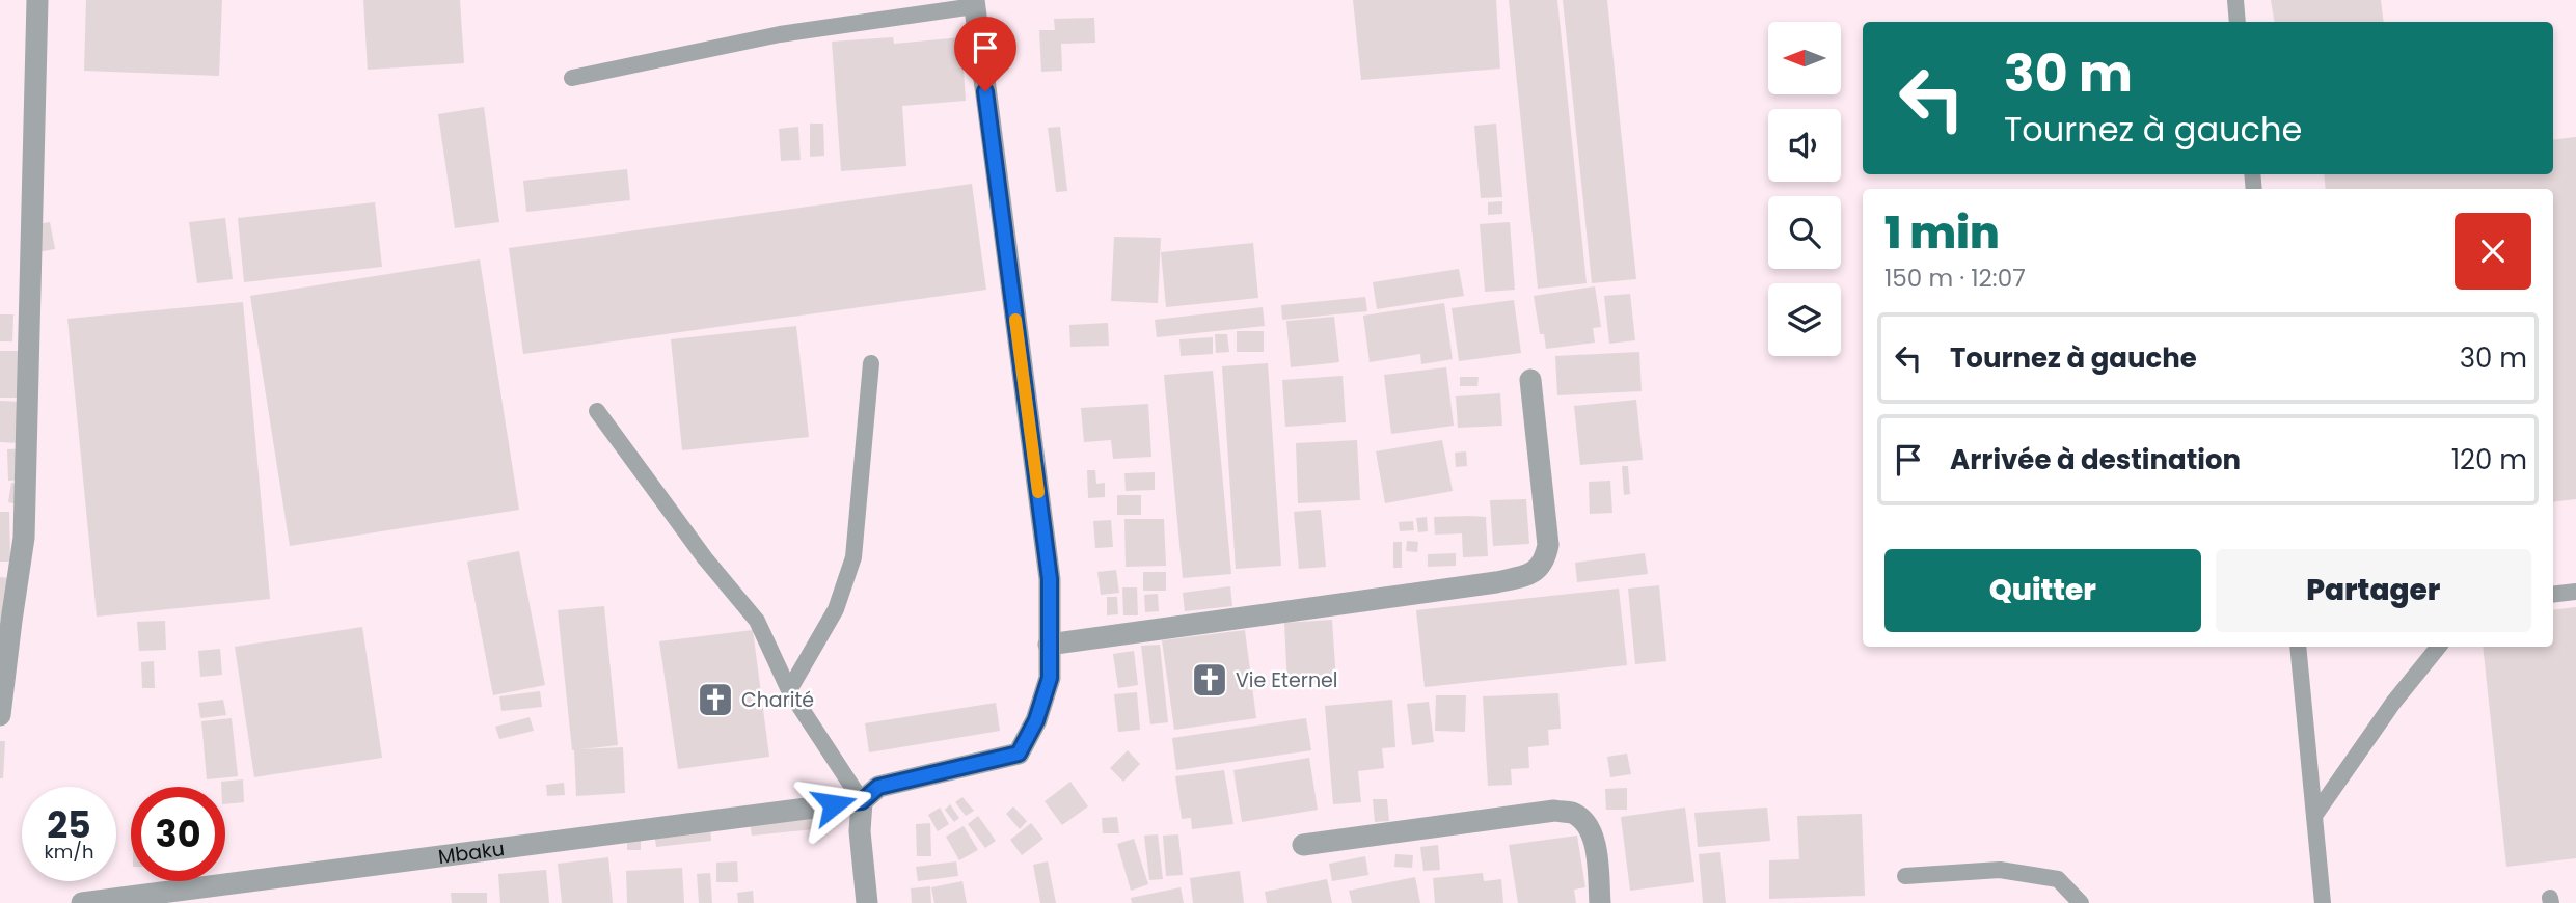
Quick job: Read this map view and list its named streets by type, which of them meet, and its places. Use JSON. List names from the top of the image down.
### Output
{
  "streets": {
    "street": ["Mbaku"]
  },
  "places": {
    "church": ["Vie Eternel", "Charité"]
  },
  "north": "left",
  "page": {
    "turn": ["30 m", "Tournez à gauche"],
    "heading": ["1 min", "150 m · 12:07"],
    "list": [
      {
        "name": "Tournez à gauche",
        "value": "30 m"
      },
      {
        "name": "Arrivée à destination",
        "value": "120 m"
      }
    ],
    "buttons": ["Quitter", "Partager"],
    "speed": "25 km/h",
    "limit": "30"
  }
}
